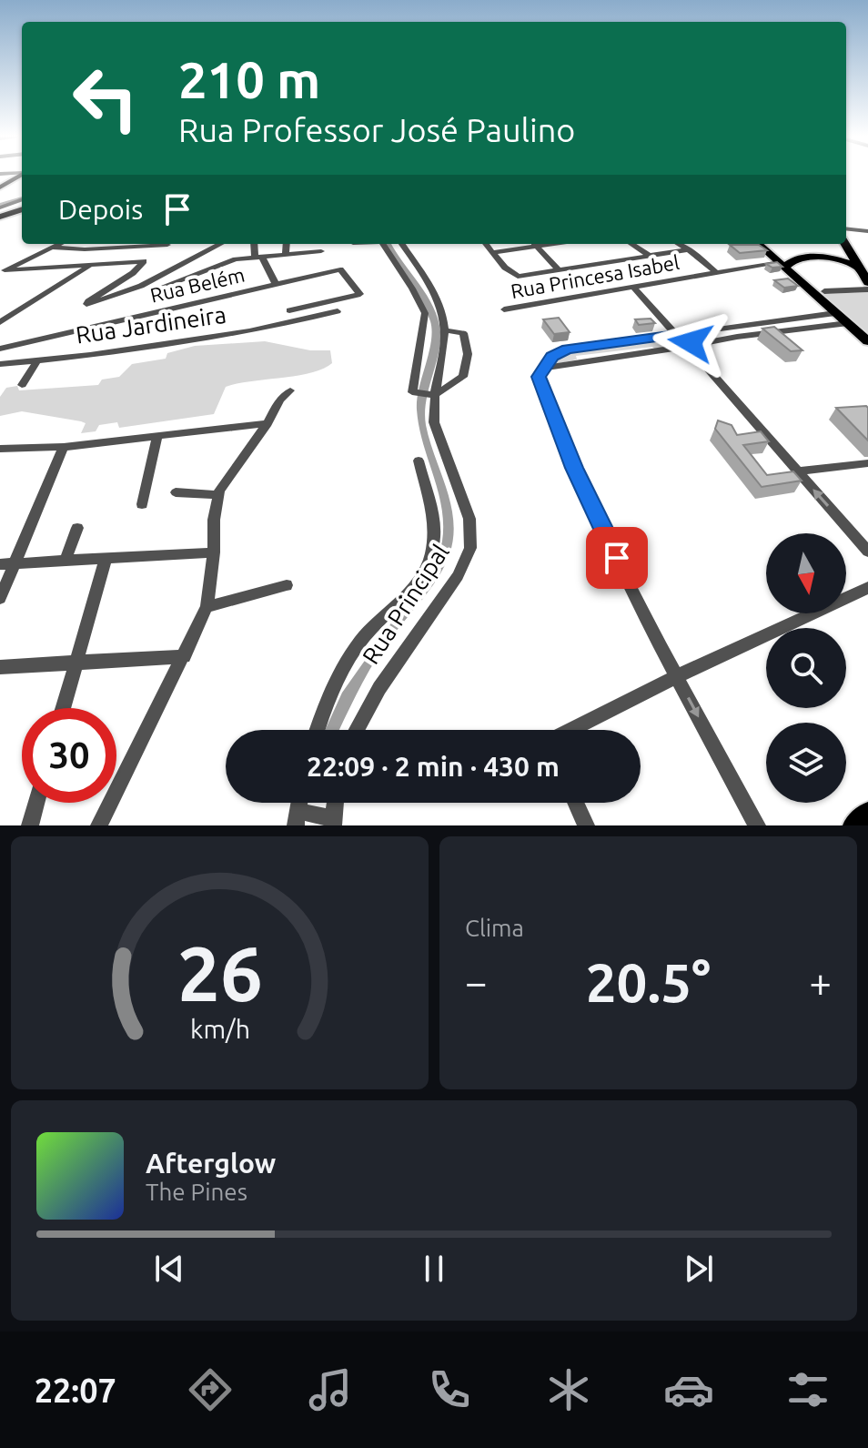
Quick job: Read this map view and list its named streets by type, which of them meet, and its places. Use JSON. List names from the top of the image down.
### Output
{
  "streets": {
    "street": [
      "Rua Princesa Isabel",
      "Rua Belém",
      "Rua Jardineira",
      "Rua Principal"
    ]
  },
  "north": "bottom",
  "page": {
    "turn": ["210 m", "Rua Professor José Paulino"],
    "then": "Depois",
    "limit": "30",
    "trip": "22:09 · 2 min · 430 m",
    "tile": "Clima",
    "heat": ["−", "20.5°", "+"],
    "song": ["Afterglow", "The Pines"],
    "tabs": "22:07",
    "gauge": ["26", "km/h"]
  }
}
